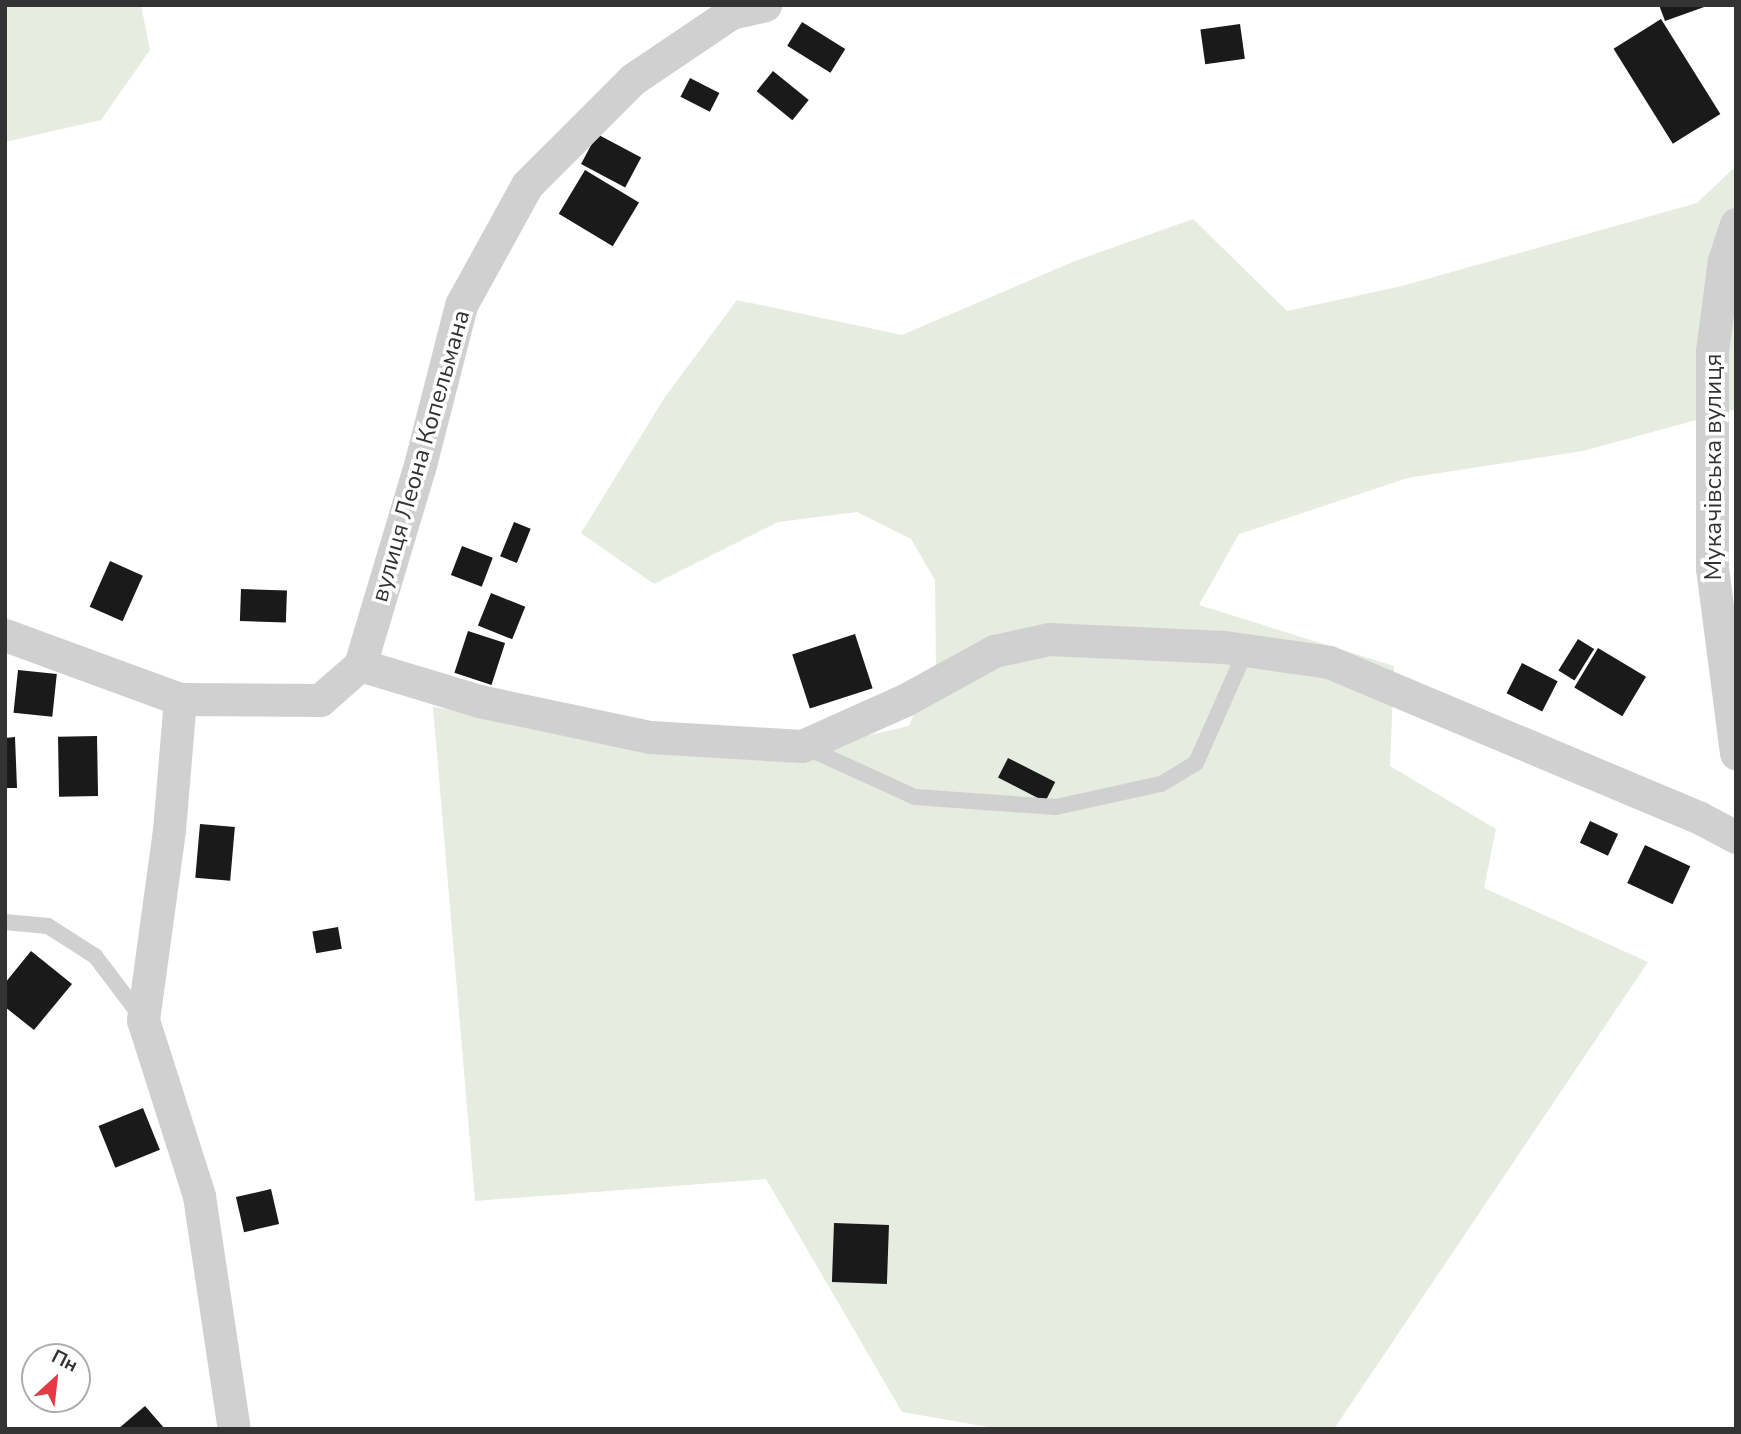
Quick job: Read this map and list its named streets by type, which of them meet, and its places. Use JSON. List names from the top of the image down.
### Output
{
  "streets": {
    "street": ["вулиця Леона Копельмана", "Мукачівська вулиця"]
  },
  "north": "top right"
}
